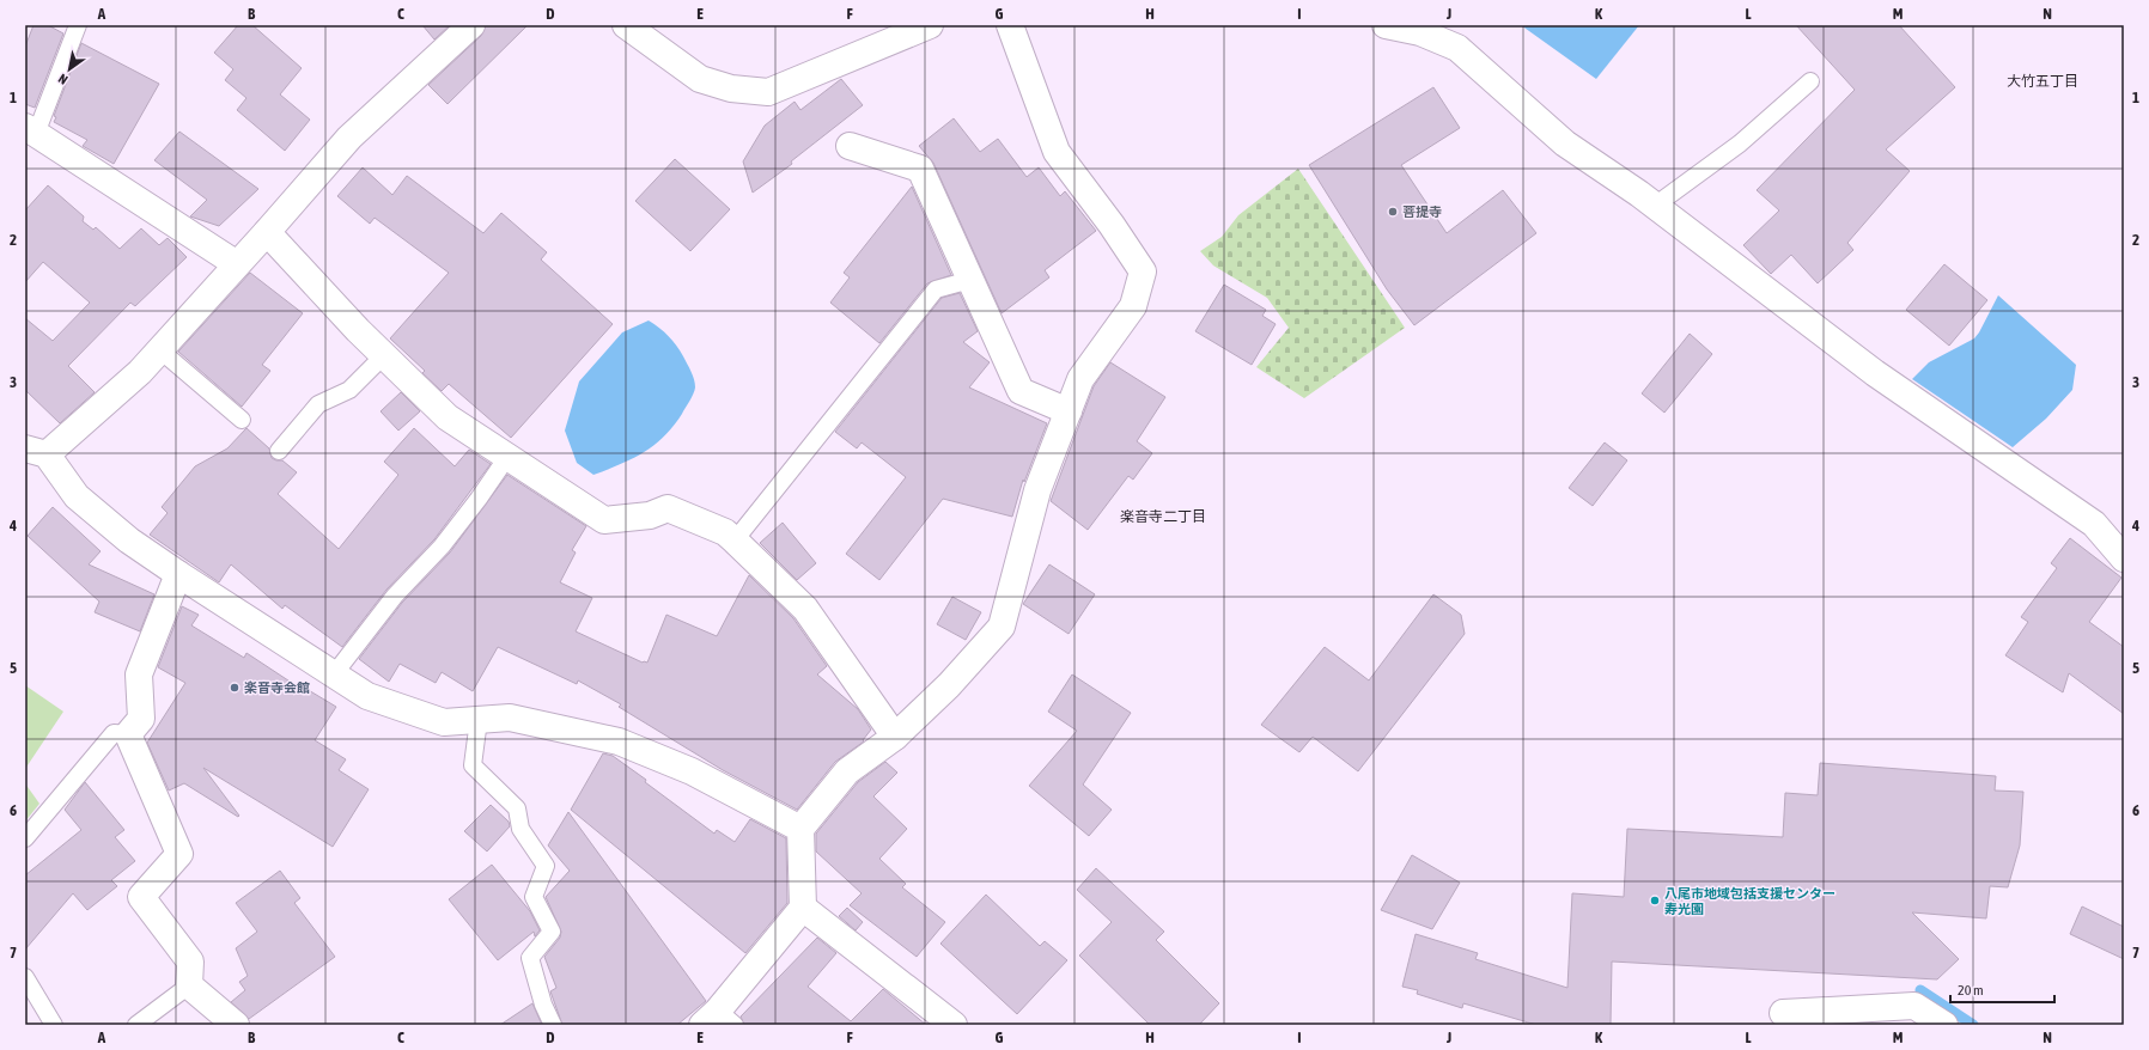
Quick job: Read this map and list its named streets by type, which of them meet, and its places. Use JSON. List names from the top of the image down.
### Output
{
  "districts": ["大竹五丁目", "楽音寺二丁目"],
  "places": ["菩提寺", "楽音寺会館", "八尾市地域包括支援センター 寿光園"],
  "scale_bar": "20 m",
  "north": "bottom left",
  "grid": {
    "columns": [
      "A",
      "B",
      "C",
      "D",
      "E",
      "F",
      "G",
      "H",
      "I",
      "J",
      "K",
      "L",
      "M",
      "N"
    ],
    "rows": [
      "1",
      "2",
      "3",
      "4",
      "5",
      "6",
      "7"
    ]
  }
}
